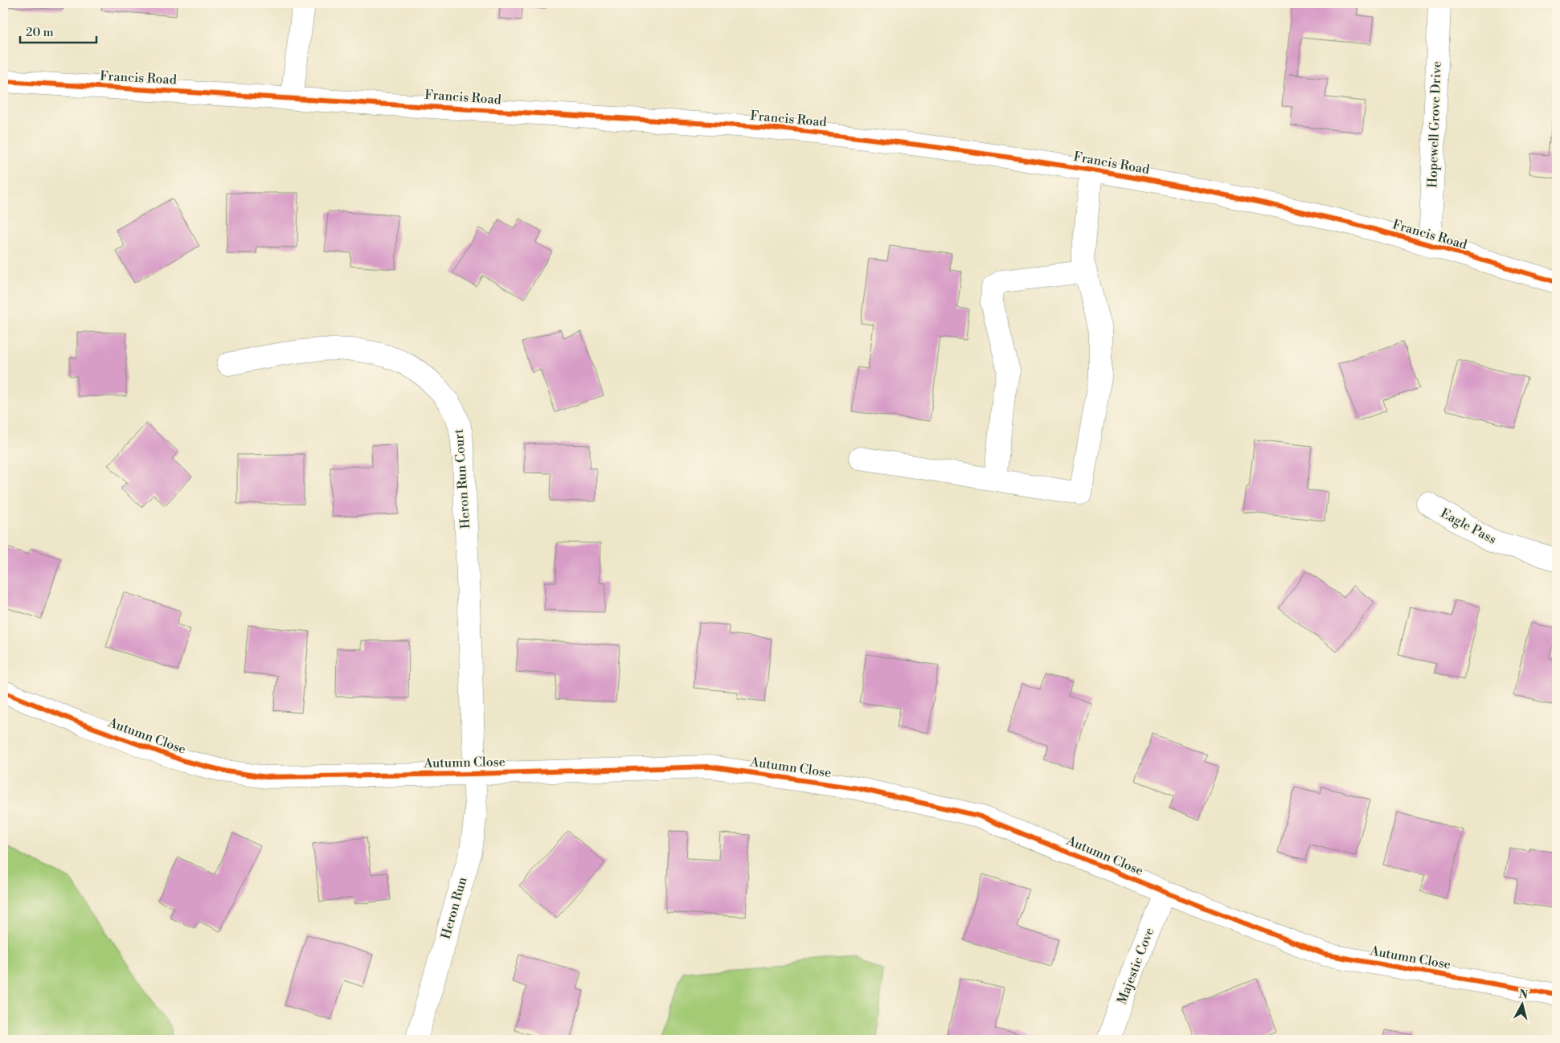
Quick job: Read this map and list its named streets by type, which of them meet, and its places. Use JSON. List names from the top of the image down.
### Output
{
  "streets": {
    "street": [
      "Francis Road",
      "Hopewell Grove Drive",
      "Heron Run Court",
      "Eagle Pass",
      "Autumn Close",
      "Heron Run",
      "Majestic Cove"
    ]
  },
  "crossings": [
    ["Francis Road", "Hopewell Grove Drive"],
    ["Heron Run Court", "Autumn Close"],
    ["Heron Run Court", "Heron Run"],
    ["Autumn Close", "Heron Run"],
    ["Autumn Close", "Majestic Cove"]
  ],
  "scale_bar": "20 m",
  "north": "top"
}
